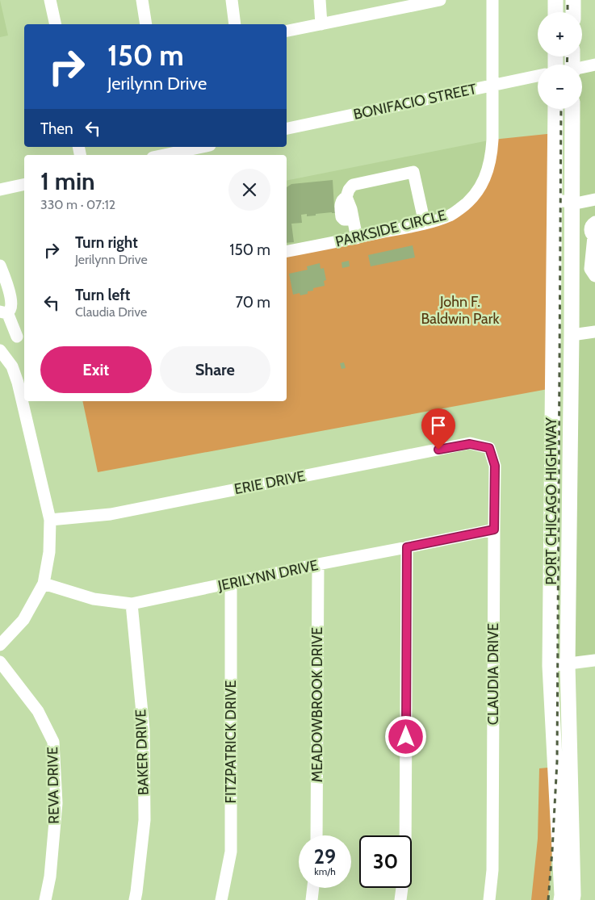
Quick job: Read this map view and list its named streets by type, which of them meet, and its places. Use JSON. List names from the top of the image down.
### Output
{
  "streets": {
    "main road": ["PORT CHICAGO HIGHWAY"],
    "street": [
      "BONIFACIO STREET",
      "PARKSIDE CIRCLE",
      "ERIE DRIVE",
      "JERILYNN DRIVE",
      "CLAUDIA DRIVE",
      "MEADOWBROOK DRIVE",
      "FITZPATRICK DRIVE",
      "BAKER DRIVE",
      "REVA DRIVE"
    ]
  },
  "crossings": [
    ["BONIFACIO STREET", "PARKSIDE CIRCLE"],
    ["ERIE DRIVE", "CLAUDIA DRIVE"],
    ["JERILYNN DRIVE", "CLAUDIA DRIVE"],
    ["JERILYNN DRIVE", "MEADOWBROOK DRIVE"],
    ["JERILYNN DRIVE", "FITZPATRICK DRIVE"],
    ["JERILYNN DRIVE", "BAKER DRIVE"]
  ],
  "parks": ["John F. Baldwin Park"],
  "page": {
    "map_buttons": ["+", "−"],
    "turn": ["150 m", "Jerilynn Drive"],
    "then": "Then",
    "heading": ["1 min", "330 m · 07:12"],
    "list": [
      {
        "name": "Turn right",
        "note": "Jerilynn Drive",
        "value": "150 m"
      },
      {
        "name": "Turn left",
        "note": "Claudia Drive",
        "value": "70 m"
      }
    ],
    "buttons": ["Exit", "Share"],
    "speed": "29 km/h",
    "limit": "30"
  }
}
